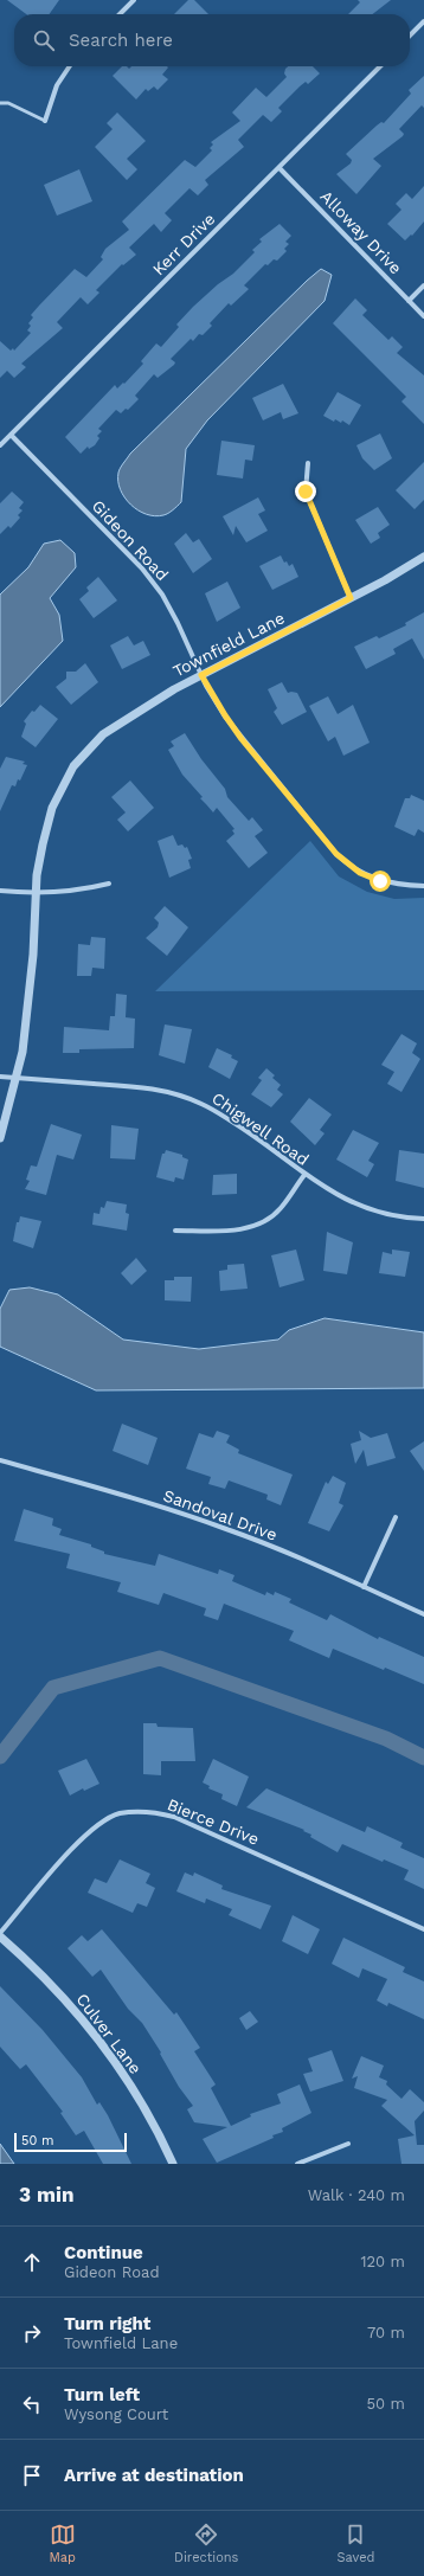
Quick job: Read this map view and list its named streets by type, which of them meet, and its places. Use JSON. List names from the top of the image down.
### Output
{
  "streets": {
    "street": [
      "Alloway Drive",
      "Kerr Drive",
      "Gideon Road",
      "Townfield Lane",
      "Chigwell Road",
      "Sandoval Drive",
      "Bierce Drive",
      "Culver Lane"
    ]
  },
  "crossings": [
    ["Alloway Drive", "Kerr Drive"],
    ["Kerr Drive", "Gideon Road"],
    ["Gideon Road", "Townfield Lane"],
    ["Townfield Lane", "Chigwell Road"],
    ["Bierce Drive", "Culver Lane"]
  ],
  "scale_bar": "50 m",
  "page": {
    "search": "Search here",
    "scale": "50 m",
    "heading": ["3 min", "Walk · 240 m"],
    "list": [
      ["Continue", "Gideon Road", "120 m"],
      ["Turn right", "Townfield Lane", "70 m"],
      ["Turn left", "Wysong Court", "50 m"],
      "Arrive at destination"
    ],
    "nav": ["Map", "Directions", "Saved"]
  }
}
